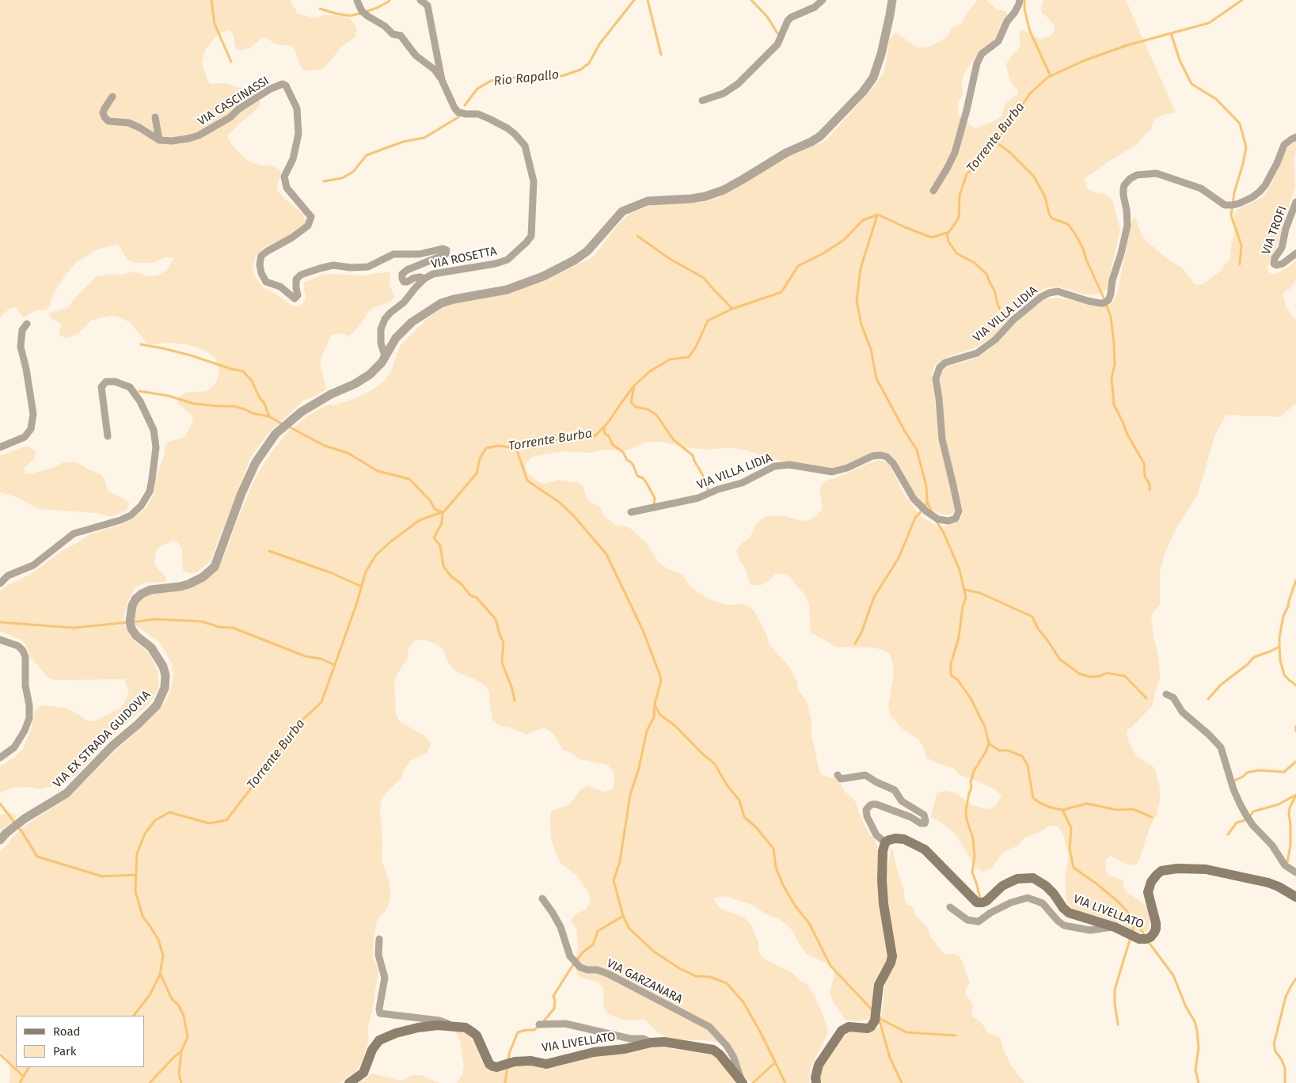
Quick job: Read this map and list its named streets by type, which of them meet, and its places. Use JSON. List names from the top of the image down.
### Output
{
  "streets": {
    "main road": ["VIA LIVELLATO"],
    "street": [
      "VIA CASCINASSI",
      "VIA TROFI",
      "VIA ROSETTA",
      "VIA VILLA LIDIA",
      "VIA EX STRADA GUIDOVIA",
      "VIA GARZANARA"
    ]
  },
  "crossings": [
    ["VIA CASCINASSI", "VIA ROSETTA"],
    ["VIA ROSETTA", "VIA EX STRADA GUIDOVIA"],
    ["VIA LIVELLATO", "VIA GARZANARA"]
  ],
  "water": ["Rio Rapallo", "Torrente Burba"],
  "legend": ["Road", "Park"]
}
